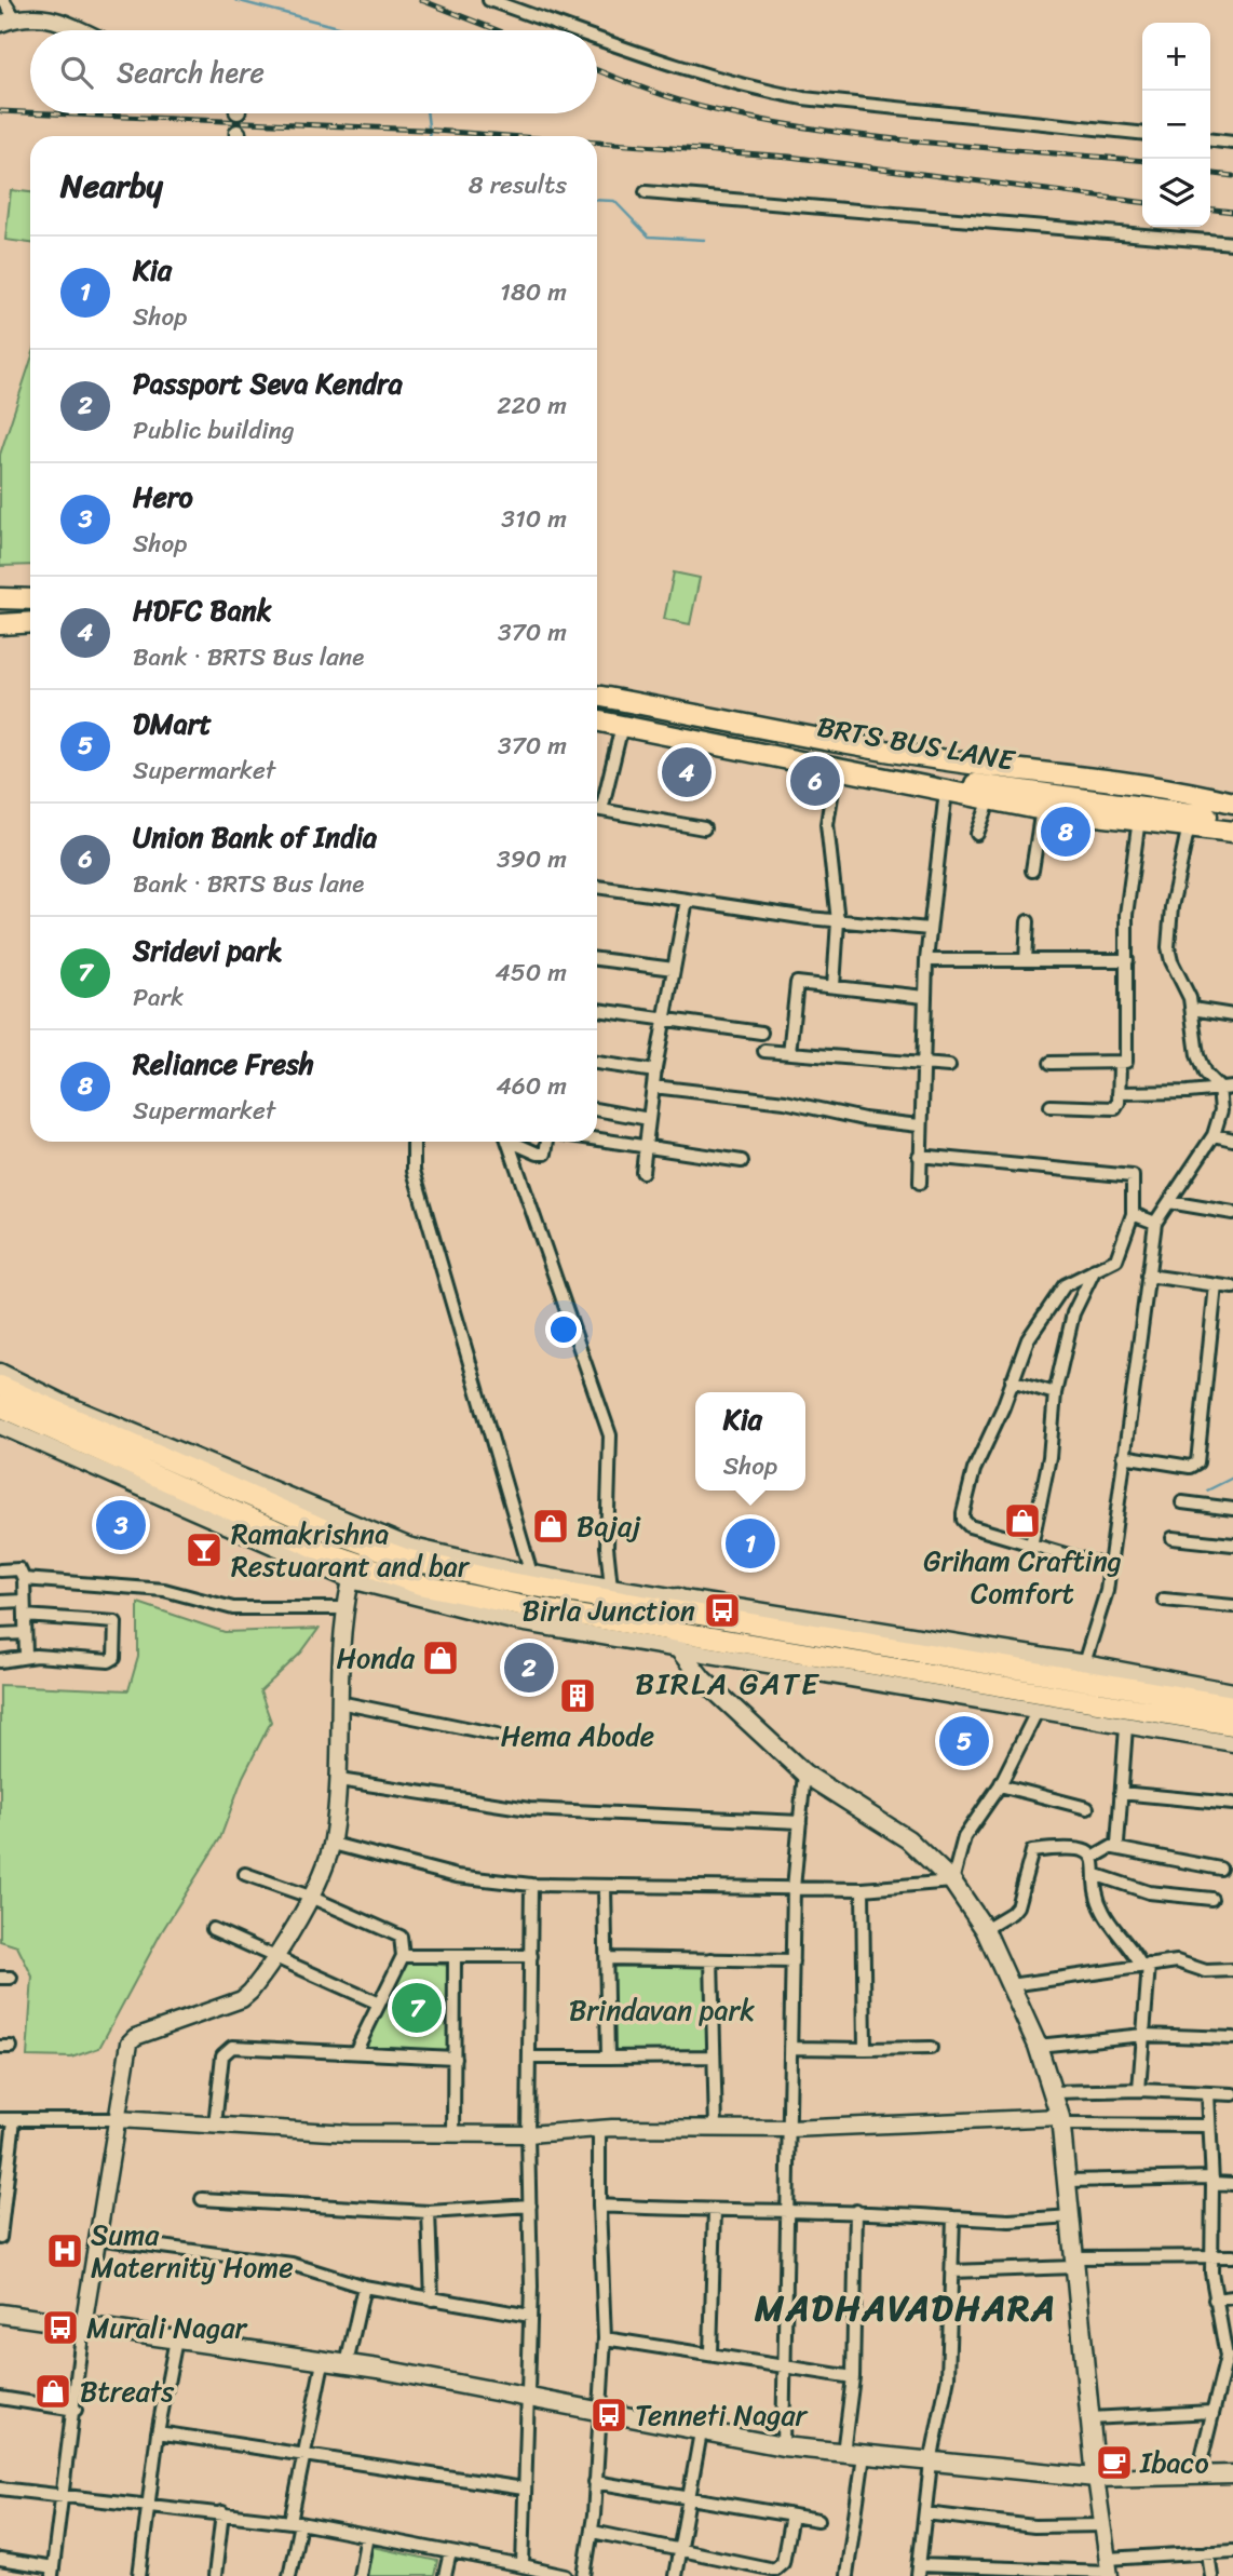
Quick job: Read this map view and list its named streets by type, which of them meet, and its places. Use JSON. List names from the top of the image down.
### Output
{
  "streets": {
    "main road": ["BRTS BUS LANE"]
  },
  "districts": ["BIRLA GATE", "MADHAVADHARA"],
  "parks": ["Brindavan park"],
  "places": {
    "shop": [
      "Griham Crafting Comfort",
      "Bajaj",
      "Honda",
      "Btreats"
    ],
    "bar": ["Ramakrishna Restuarant and bar"],
    "bus stop": ["Birla Junction", "Murali Nagar", "Tenneti Nagar"],
    "building": ["Hema Abode"],
    "hospital": ["Suma Maternity Home"],
    "cafe": ["Ibaco"]
  },
  "page": {
    "map_buttons": ["+", "−"],
    "search": "Search here",
    "heading": ["Nearby", "8 results"],
    "list": [
      {
        "mark": "1",
        "name": "Kia",
        "note": "Shop",
        "value": "180 m"
      },
      {
        "mark": "2",
        "name": "Passport Seva Kendra",
        "note": "Public building",
        "value": "220 m"
      },
      {
        "mark": "3",
        "name": "Hero",
        "note": "Shop",
        "value": "310 m"
      },
      {
        "mark": "4",
        "name": "HDFC Bank",
        "note": "Bank · BRTS Bus lane",
        "value": "370 m"
      },
      {
        "mark": "5",
        "name": "DMart",
        "note": "Supermarket",
        "value": "370 m"
      },
      {
        "mark": "6",
        "name": "Union Bank of India",
        "note": "Bank · BRTS Bus lane",
        "value": "390 m"
      },
      {
        "mark": "7",
        "name": "Sridevi park",
        "note": "Park",
        "value": "450 m"
      },
      {
        "mark": "8",
        "name": "Reliance Fresh",
        "note": "Supermarket",
        "value": "460 m"
      }
    ],
    "pins": [
      "4",
      "6",
      "8",
      "3",
      "1",
      "2",
      "5",
      "7"
    ],
    "popup": ["Kia", "Shop"]
  }
}
